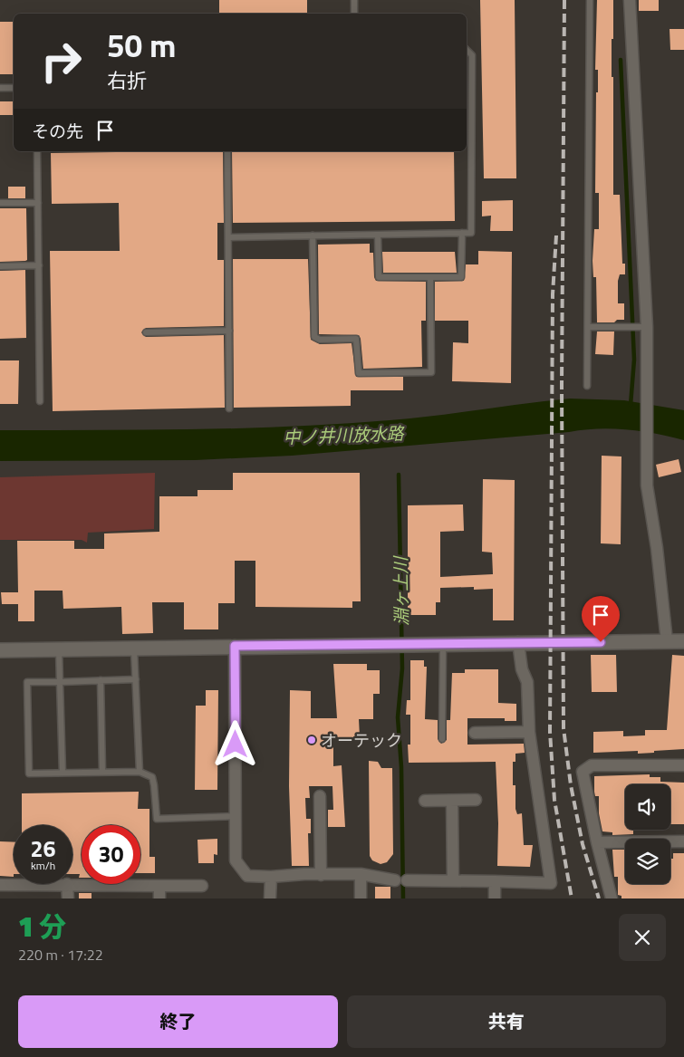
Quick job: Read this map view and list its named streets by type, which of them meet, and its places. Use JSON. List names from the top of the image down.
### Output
{
  "water": ["中ノ井川放水路", "淵ヶ上川"],
  "places": ["オーテック"],
  "page": {
    "turn": ["50 m", "右折"],
    "then": "その先",
    "speed": "26 km/h",
    "limit": "30",
    "heading": ["1 分", "220 m · 17:22"],
    "buttons": ["終了", "共有"]
  }
}
